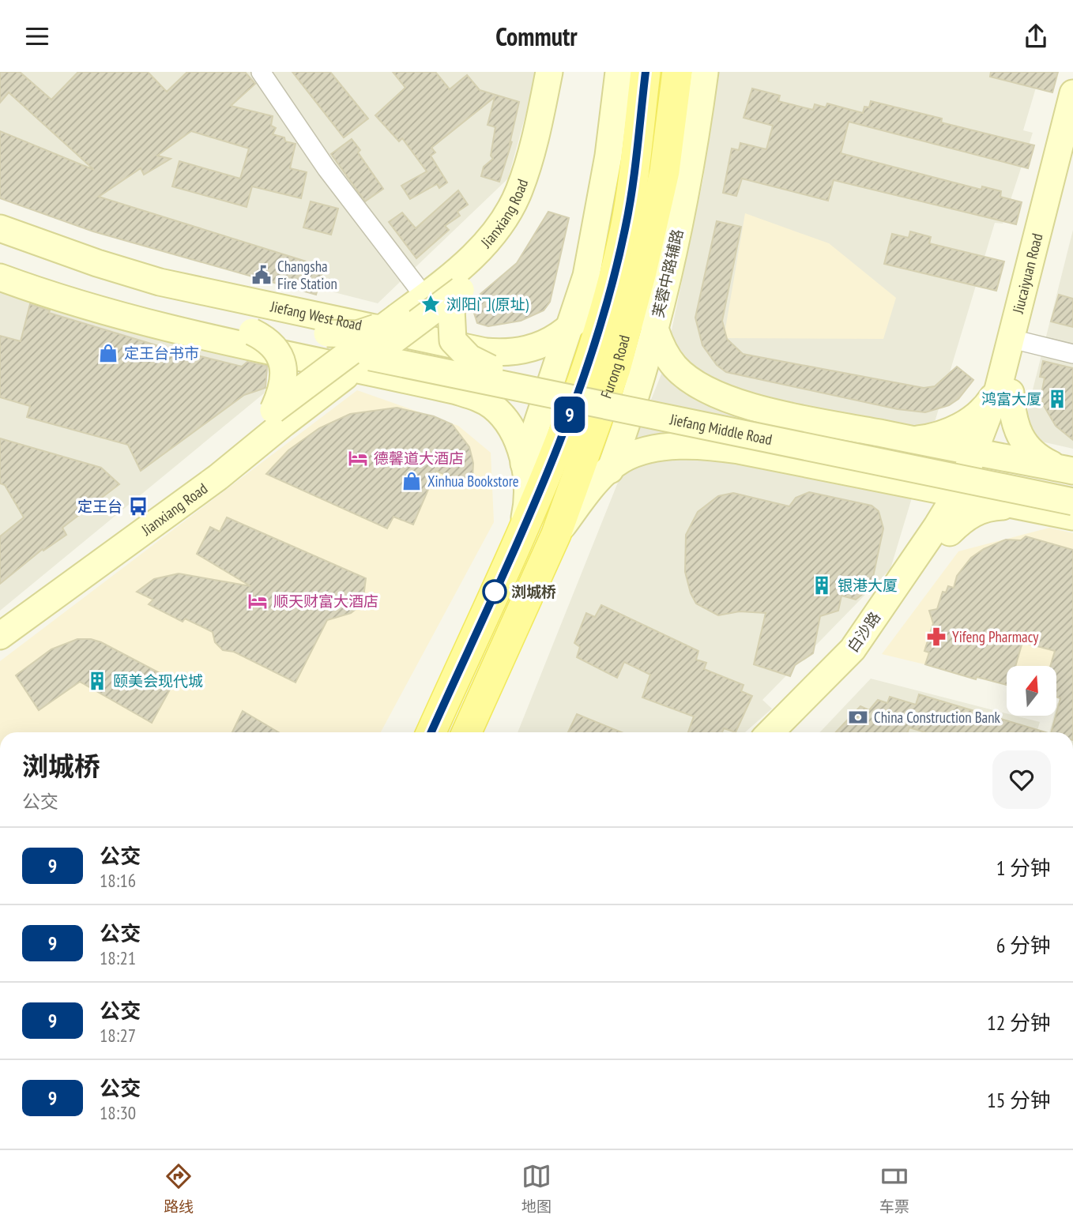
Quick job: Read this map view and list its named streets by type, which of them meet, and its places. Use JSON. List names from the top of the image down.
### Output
{
  "streets": {
    "main road": [
      "Jianxiang Road",
      "芙蓉中路辅路",
      "Jiucaiyuan Road",
      "Jiefang West Road",
      "Furong Road",
      "Jiefang Middle Road",
      "白沙路"
    ]
  },
  "crossings": [
    ["Jianxiang Road", "Jiefang West Road"],
    ["Jianxiang Road", "Jiefang Middle Road"],
    ["芙蓉中路辅路", "Jiefang Middle Road"],
    ["Jiefang West Road", "Furong Road"],
    ["Jiefang West Road", "Jiefang Middle Road"],
    ["Furong Road", "Jiefang Middle Road"],
    ["Jiefang Middle Road", "白沙路"]
  ],
  "places": {
    "public building": ["Changsha Fire Station"],
    "place": ["浏阳门(原址)"],
    "shop": ["定王台书市", "Xinhua Bookstore"],
    "building": ["鸿富大厦", "银港大厦", "颐美会现代城"],
    "hotel": ["德馨道大酒店", "顺天财富大酒店"],
    "bus stop": ["定王台"],
    "other": ["浏城桥"],
    "pharmacy": ["Yifeng Pharmacy"],
    "bank": ["China Construction Bank"]
  },
  "lines": ["bus line 9"],
  "north": "top",
  "page": {
    "header": "Commutr",
    "on_map": "9",
    "heading": ["浏城桥", "公交"],
    "list": [
      {
        "mark": "9",
        "name": "公交",
        "note": "18:16",
        "value": "1 分钟"
      },
      {
        "mark": "9",
        "name": "公交",
        "note": "18:21",
        "value": "6 分钟"
      },
      {
        "mark": "9",
        "name": "公交",
        "note": "18:27",
        "value": "12 分钟"
      },
      {
        "mark": "9",
        "name": "公交",
        "note": "18:30",
        "value": "15 分钟"
      }
    ],
    "tabs": ["路线", "地图", "车票"]
  }
}
